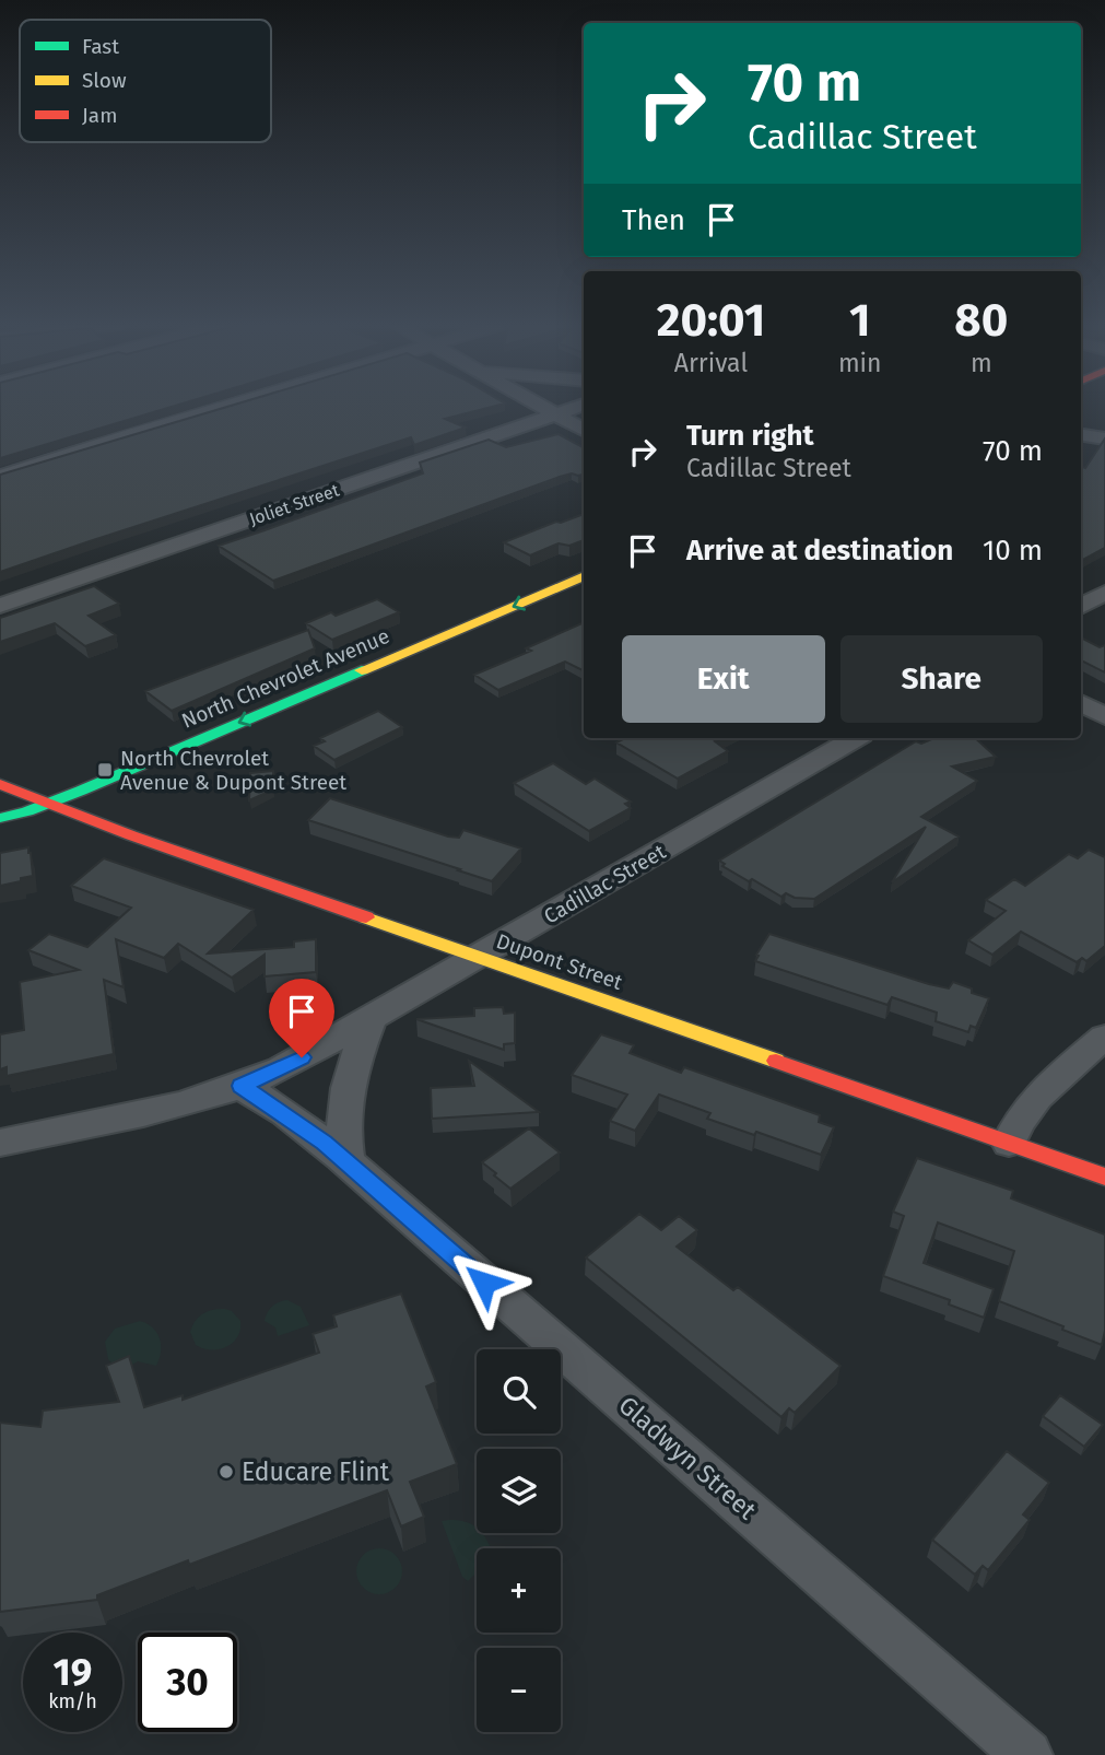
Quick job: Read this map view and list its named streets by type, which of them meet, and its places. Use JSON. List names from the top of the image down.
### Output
{
  "streets": {
    "street": [
      "Joliet Street",
      "North Chevrolet Avenue",
      "Cadillac Street",
      "Dupont Street",
      "Gladwyn Street"
    ]
  },
  "crossings": [
    ["North Chevrolet Avenue", "Dupont Street"],
    ["Cadillac Street", "Dupont Street"],
    ["Cadillac Street", "Gladwyn Street"]
  ],
  "one_way": ["North Chevrolet Avenue"],
  "places": {
    "transit": ["North Chevrolet Avenue & Dupont Street"],
    "other": ["Educare Flint"]
  },
  "legend": ["Fast", "Slow", "Jam"],
  "page": {
    "turn": ["70 m", "Cadillac Street"],
    "then": "Then",
    "eta": [
      "20:01",
      "Arrival",
      "1",
      "min",
      "80",
      "m"
    ],
    "list": [
      {
        "name": "Turn right",
        "note": "Cadillac Street",
        "value": "70 m"
      },
      {
        "name": "Arrive at destination",
        "value": "10 m"
      }
    ],
    "buttons": ["Exit", "Share"],
    "map_buttons": ["+", "−"],
    "speed": "19 km/h",
    "limit": "30"
  }
}
